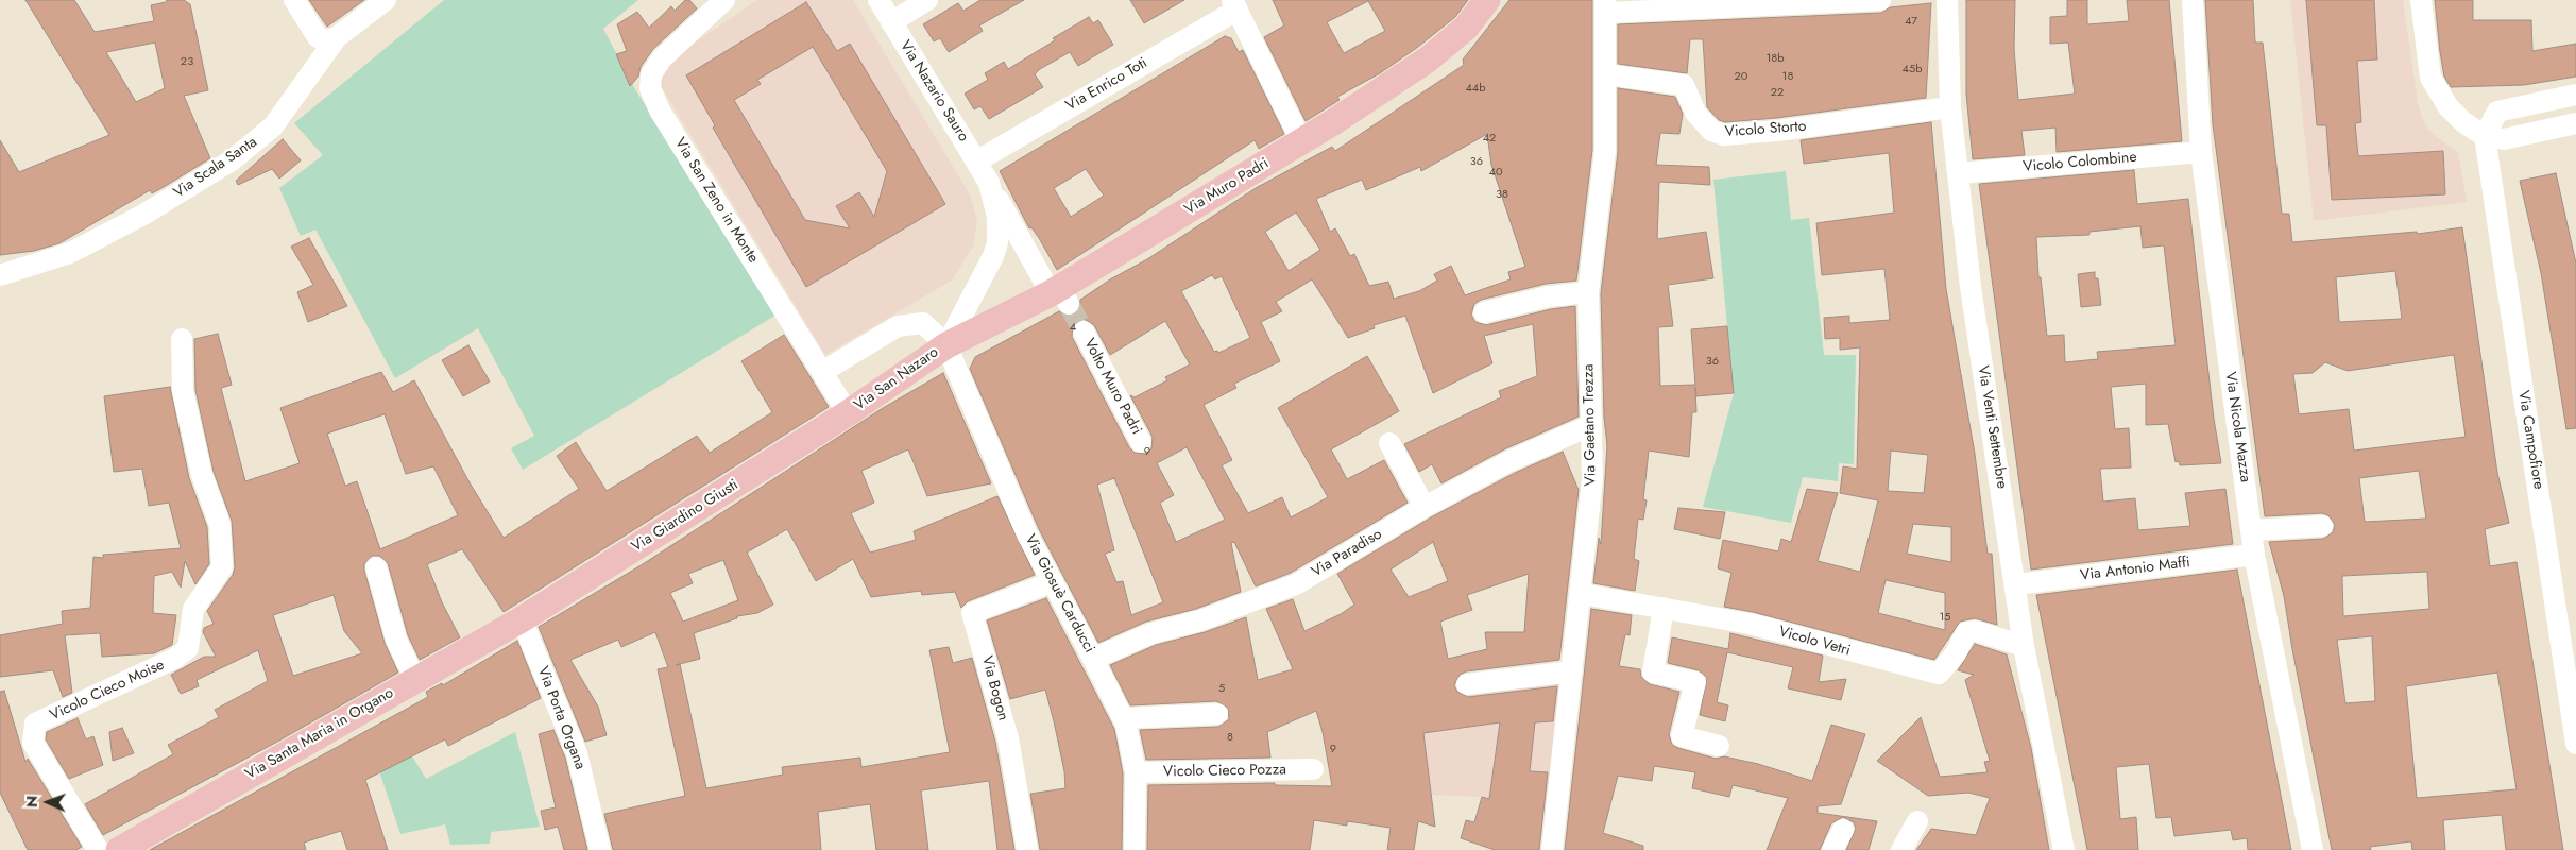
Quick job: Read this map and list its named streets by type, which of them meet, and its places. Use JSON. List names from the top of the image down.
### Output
{
  "streets": {
    "main road": [
      "Via Muro Padri",
      "Via San Nazaro",
      "Via Giardino Giusti",
      "Via Santa Maria in Organo"
    ],
    "street": [
      "Via Enrico Toti",
      "Via Nazario Sauro",
      "Vicolo Storto",
      "Vicolo Colombine",
      "Via Scala Santa",
      "Via San Zeno in Monte",
      "Volto Muro Padri",
      "Via Gaetano Trezza",
      "Via Venti Settembre",
      "Via Nicola Mazza",
      "Via Campofiore",
      "Via Paradiso",
      "Via Antonio Maffi",
      "Via Giosuè Carducci",
      "Vicolo Vetri",
      "Via Bogon",
      "Vicolo Cieco Moise",
      "Via Porta Organa",
      "Vicolo Cieco Pozza"
    ]
  },
  "crossings": [
    ["Via Enrico Toti", "Via Nazario Sauro"],
    ["Via Nazario Sauro", "Via Muro Padri"],
    ["Via Nazario Sauro", "Via San Nazaro"],
    ["Via Nazario Sauro", "Via Giosuè Carducci"],
    ["Vicolo Storto", "Via Gaetano Trezza"],
    ["Vicolo Storto", "Via Venti Settembre"],
    ["Vicolo Colombine", "Via Venti Settembre"],
    ["Vicolo Colombine", "Via Nicola Mazza"],
    ["Via Muro Padri", "Via San Nazaro"],
    ["Via Muro Padri", "Via Giosuè Carducci"],
    ["Via San Zeno in Monte", "Via San Nazaro"],
    ["Via San Zeno in Monte", "Via Giardino Giusti"],
    ["Via San Nazaro", "Via Giardino Giusti"],
    ["Via San Nazaro", "Via Giosuè Carducci"],
    ["Via Gaetano Trezza", "Via Paradiso"],
    ["Via Gaetano Trezza", "Vicolo Vetri"],
    ["Via Venti Settembre", "Via Antonio Maffi"],
    ["Via Venti Settembre", "Vicolo Vetri"],
    ["Via Nicola Mazza", "Via Antonio Maffi"],
    ["Via Giardino Giusti", "Via Porta Organa"],
    ["Via Giardino Giusti", "Via Santa Maria in Organo"],
    ["Via Paradiso", "Via Giosuè Carducci"],
    ["Via Giosuè Carducci", "Via Bogon"],
    ["Via Giosuè Carducci", "Vicolo Cieco Pozza"],
    ["Via Porta Organa", "Via Santa Maria in Organo"]
  ],
  "house_numbers": [
    "47",
    "18b",
    "23",
    "45b",
    "20",
    "18",
    "44b",
    "22",
    "42",
    "36",
    "40",
    "38",
    "4",
    "36",
    "9",
    "15",
    "5",
    "8",
    "9"
  ],
  "north": "left"
}
